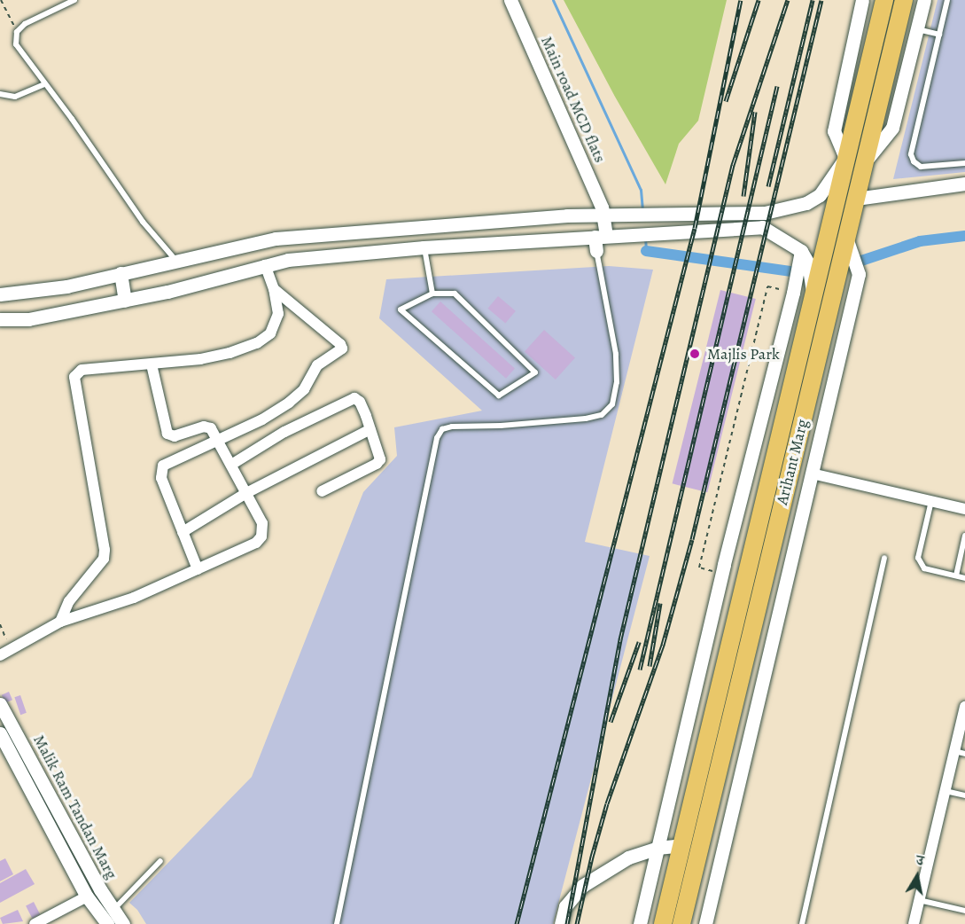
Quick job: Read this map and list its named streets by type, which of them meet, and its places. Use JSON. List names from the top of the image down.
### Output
{
  "streets": {
    "main road": ["Arihant Marg"],
    "street": ["Main road MCD flats", "Malik Ram Tandan Marg"]
  },
  "places": ["Majlis Park"],
  "north": "top"
}
